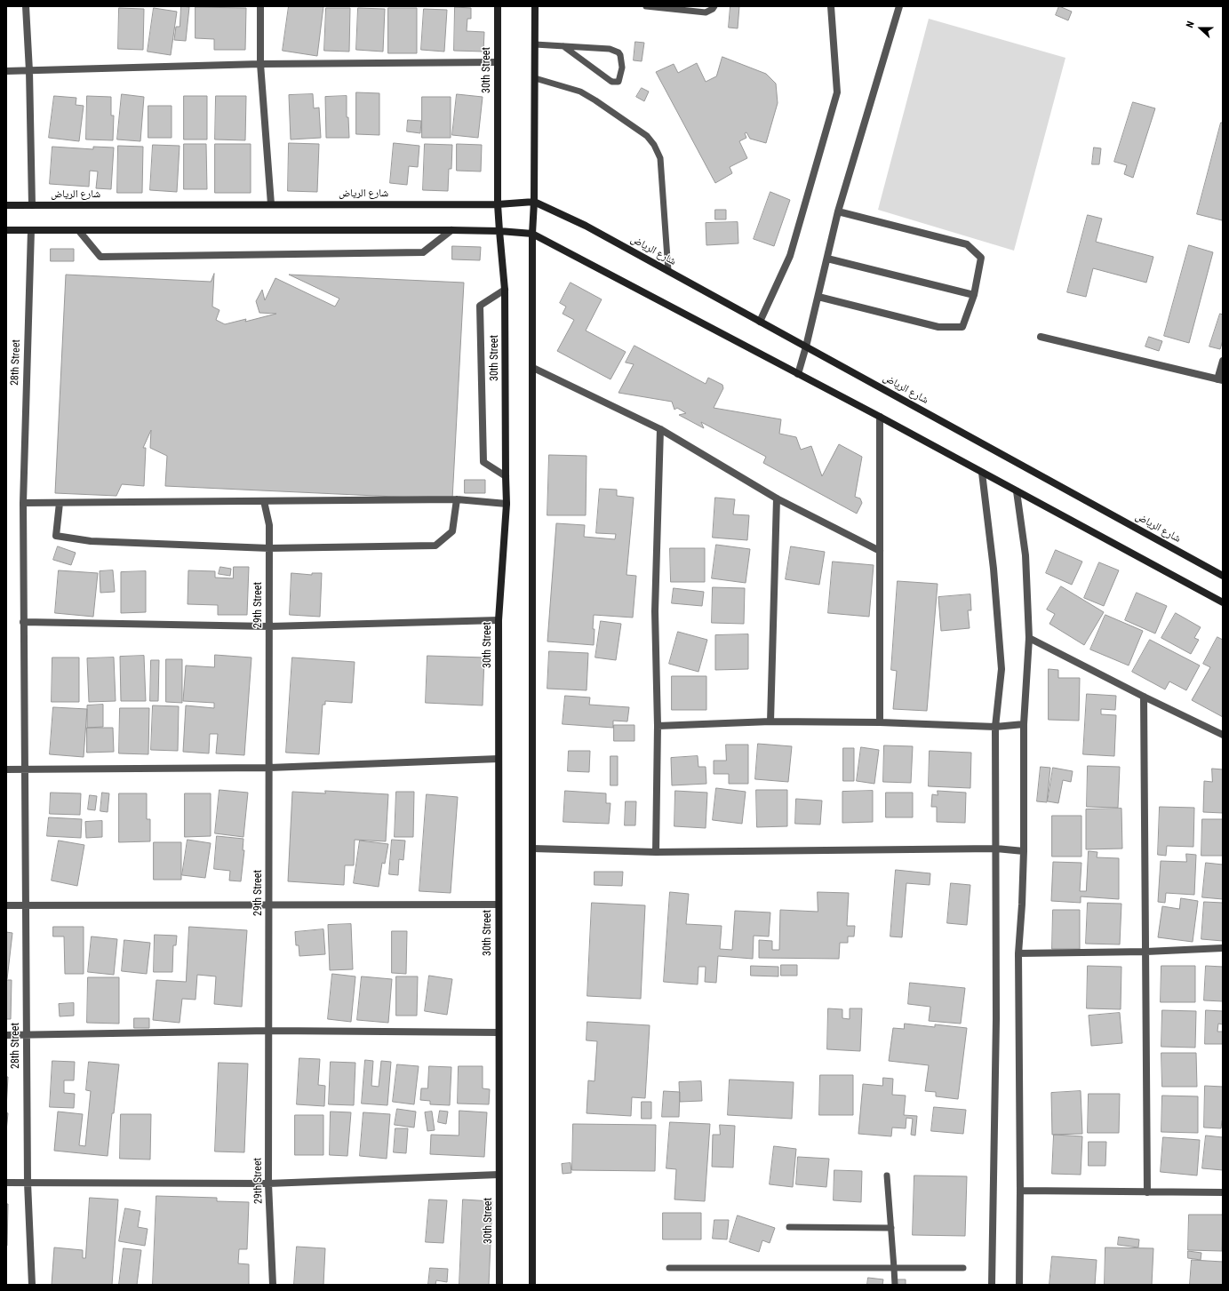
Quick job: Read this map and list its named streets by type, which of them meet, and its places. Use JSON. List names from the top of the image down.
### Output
{
  "streets": {
    "main road": ["30th Street", "شارع الرياض"],
    "street": ["28th Street", "29th Street"]
  },
  "crossings": [
    ["30th Street", "شارع الرياض"]
  ],
  "north": "left"
}
